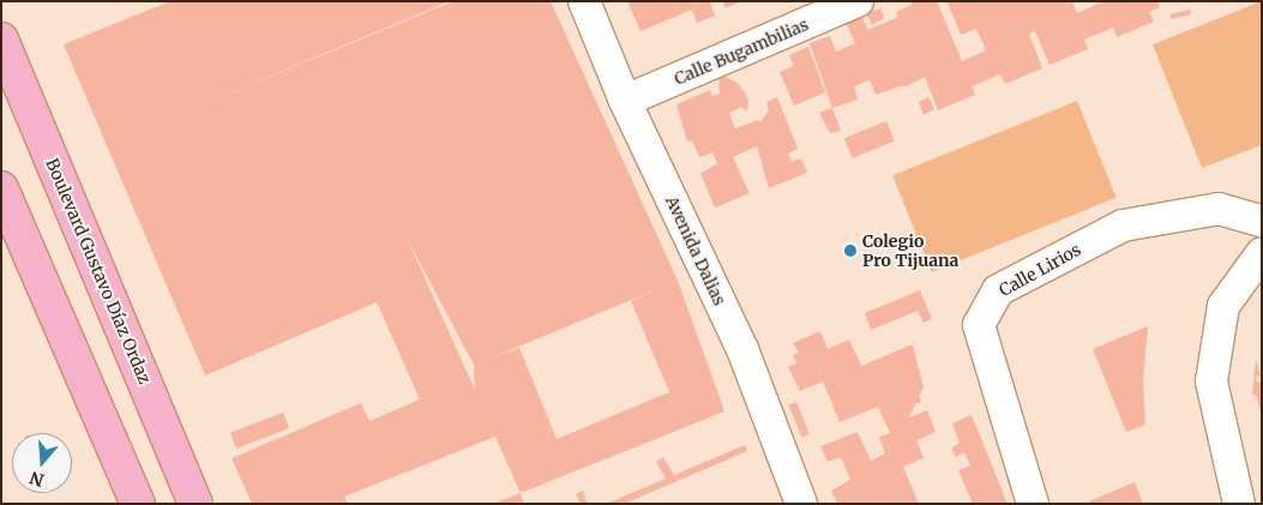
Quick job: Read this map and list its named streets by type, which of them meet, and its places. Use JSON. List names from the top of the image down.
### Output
{
  "streets": {
    "main road": ["Boulevard Gustavo Díaz Ordaz"],
    "street": ["Calle Bugambilias", "Avenida Dalias", "Calle Lirios"]
  },
  "crossings": [
    ["Calle Bugambilias", "Avenida Dalias"]
  ],
  "places": ["Colegio Pro Tijuana"],
  "north": "bottom"
}
